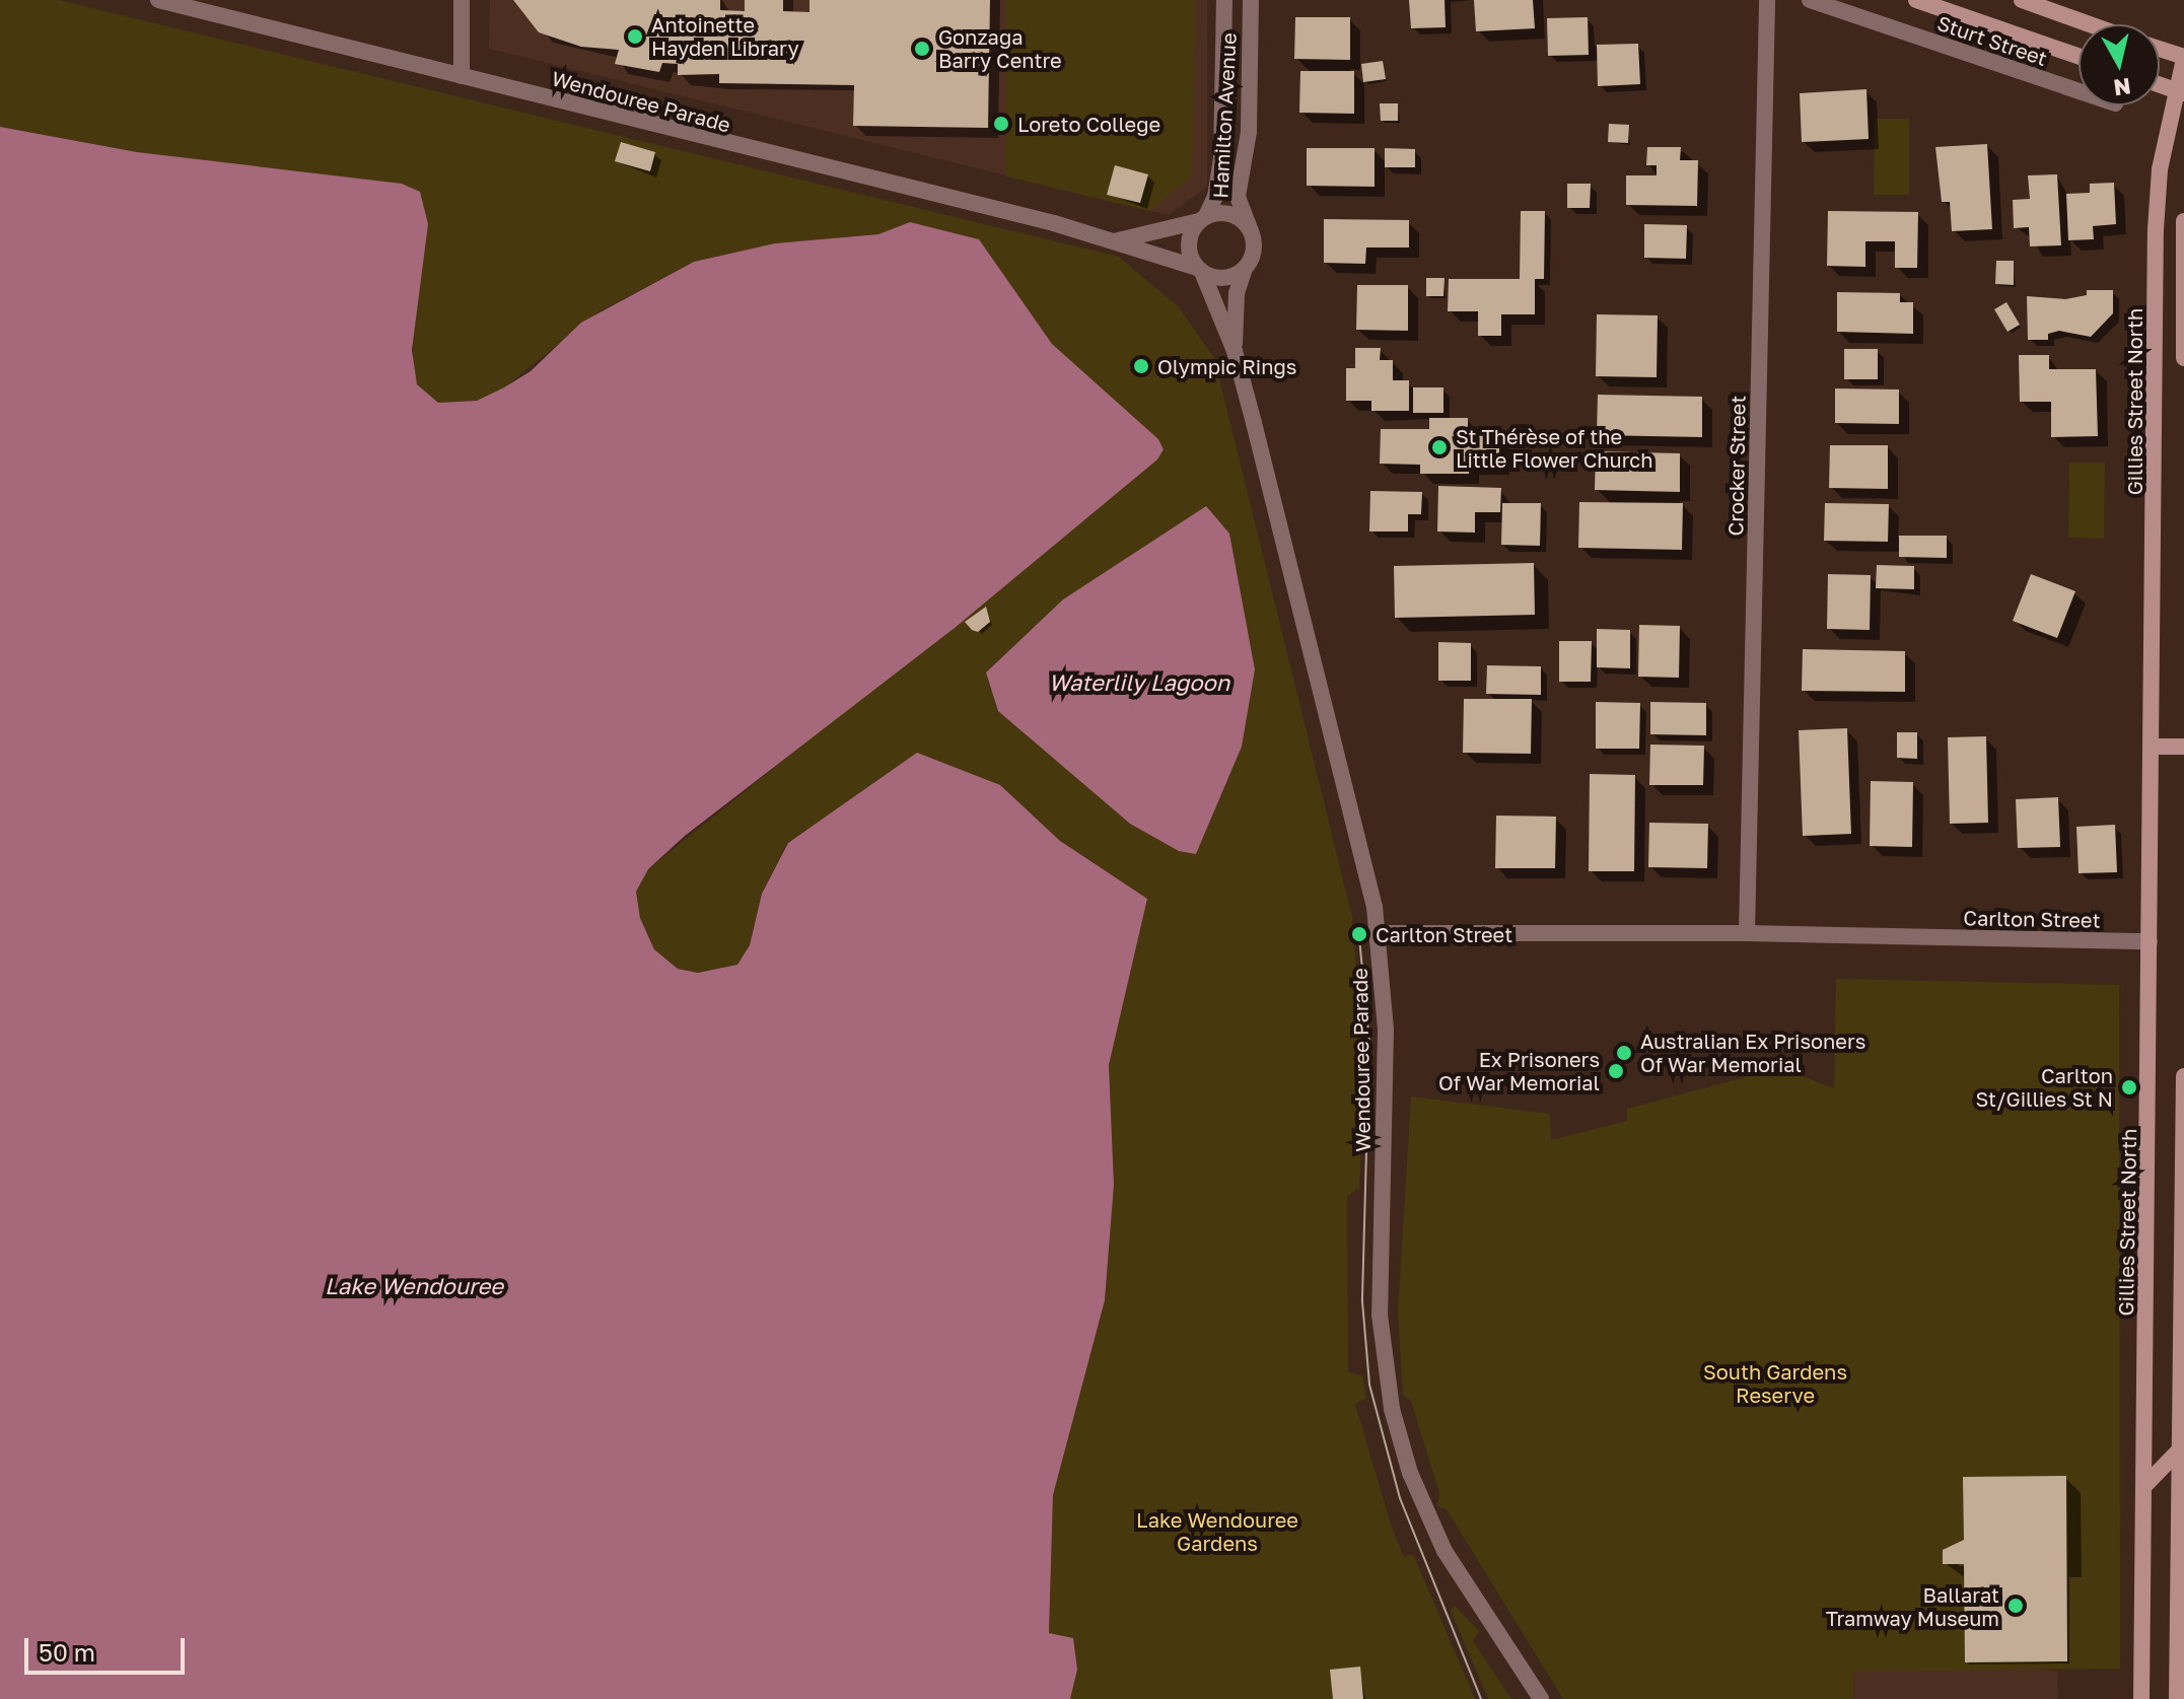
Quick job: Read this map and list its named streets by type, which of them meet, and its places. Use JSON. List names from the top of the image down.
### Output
{
  "streets": {
    "main road": ["Sturt Street", "Gillies Street North"],
    "street": [
      "Wendouree Parade",
      "Hamilton Avenue",
      "Crocker Street",
      "Carlton Street"
    ]
  },
  "crossings": [
    ["Wendouree Parade", "Hamilton Avenue"],
    ["Wendouree Parade", "Carlton Street"],
    ["Gillies Street North", "Carlton Street"],
    ["Crocker Street", "Carlton Street"]
  ],
  "water": ["Waterlily Lagoon", "Lake Wendouree"],
  "parks": ["South Gardens Reserve", "Lake Wendouree Gardens"],
  "places": [
    "Antoinette Hayden Library",
    "Gonzaga Barry Centre",
    "Loreto College",
    "Olympic Rings",
    "St Thérèse of the Little Flower Church",
    "Carlton Street",
    "Australian Ex Prisoners Of War Memorial",
    "Ex Prisoners Of War Memorial",
    "Carlton St/Gillies St N",
    "Ballarat Tramway Museum"
  ],
  "scale_bar": "50 m",
  "north": "bottom"
}
